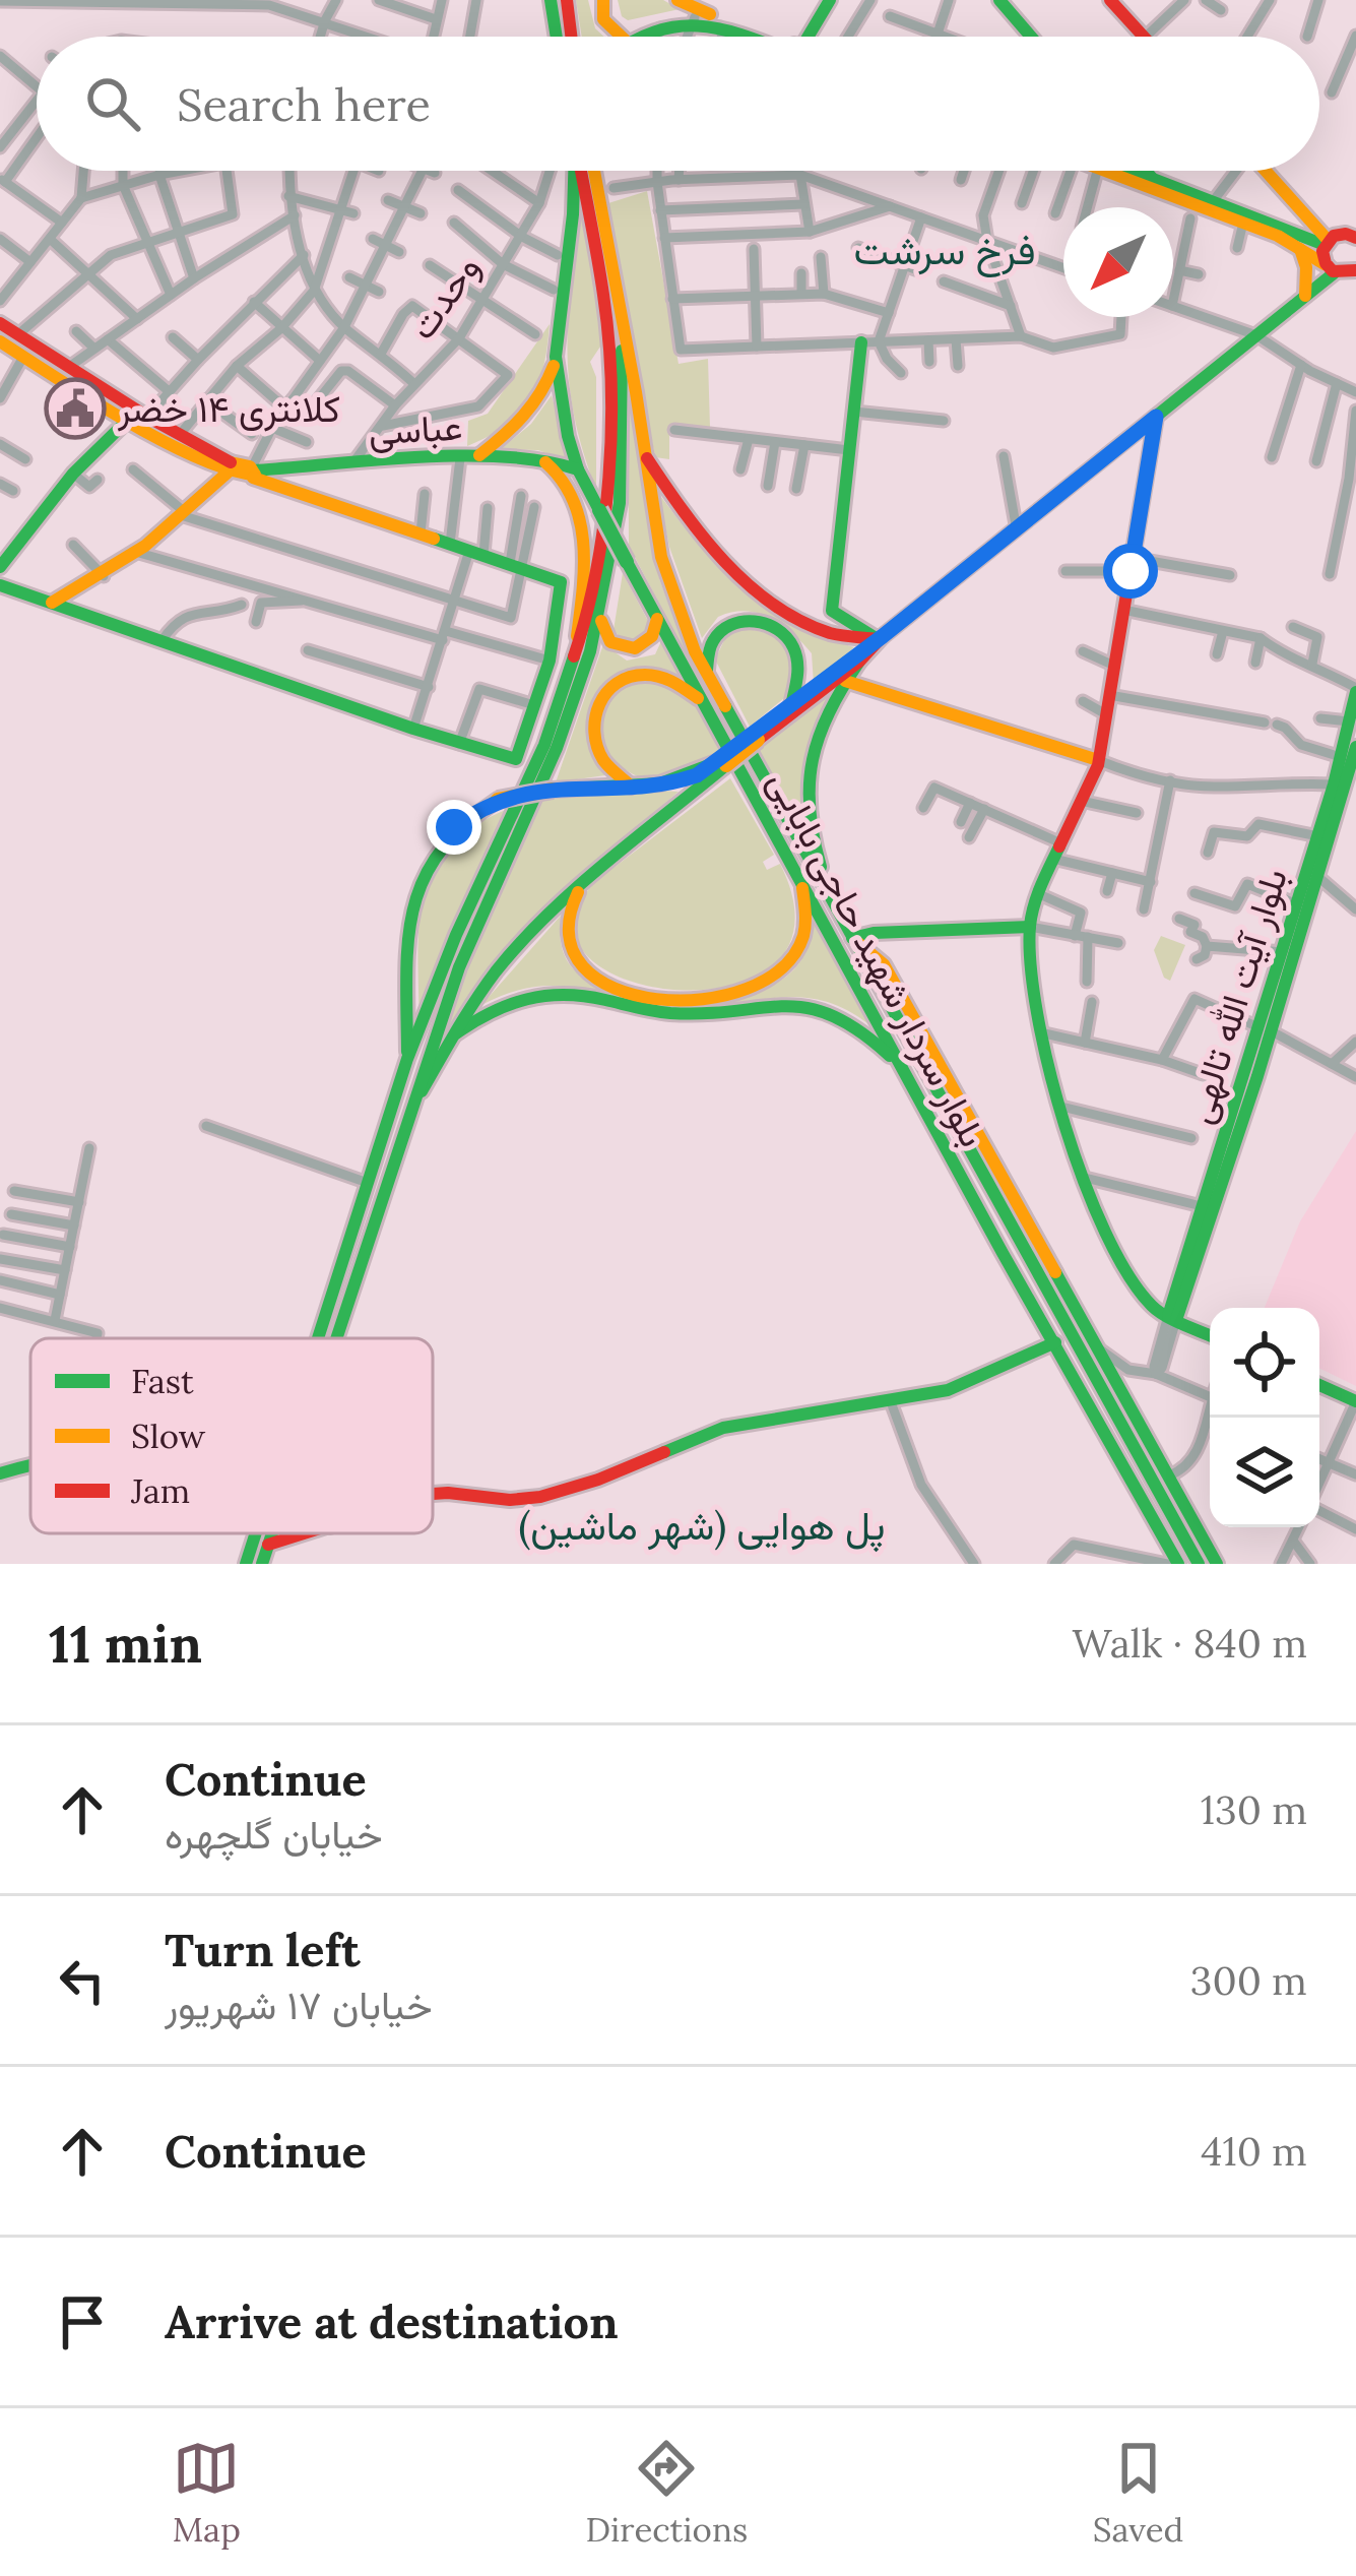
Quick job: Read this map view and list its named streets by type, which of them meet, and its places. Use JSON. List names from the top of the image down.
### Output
{
  "streets": {
    "main road": ["عباسی", "بلوار سردار شهید حاجی بابایی", "بلوار آیت الله تالهی"],
    "street": ["وحدت"]
  },
  "crossings": [
    ["وحدت", "عباسی"],
    ["عباسی", "بلوار سردار شهید حاجی بابایی"]
  ],
  "districts": ["فرخ سرشت", "(پل هوایی (شهر ماشین"],
  "places": {
    "public building": ["کلانتری ۱۴ خضر"]
  },
  "legend": ["Fast", "Slow", "Jam"],
  "north": "bottom left",
  "page": {
    "search": "Search here",
    "heading": ["11 min", "Walk · 840 m"],
    "list": [
      ["Continue", "خیابان گلچهره", "130 m"],
      ["Turn left", "خیابان ۱۷ شهریور", "300 m"],
      ["Continue", "410 m"],
      "Arrive at destination"
    ],
    "nav": ["Map", "Directions", "Saved"]
  }
}
